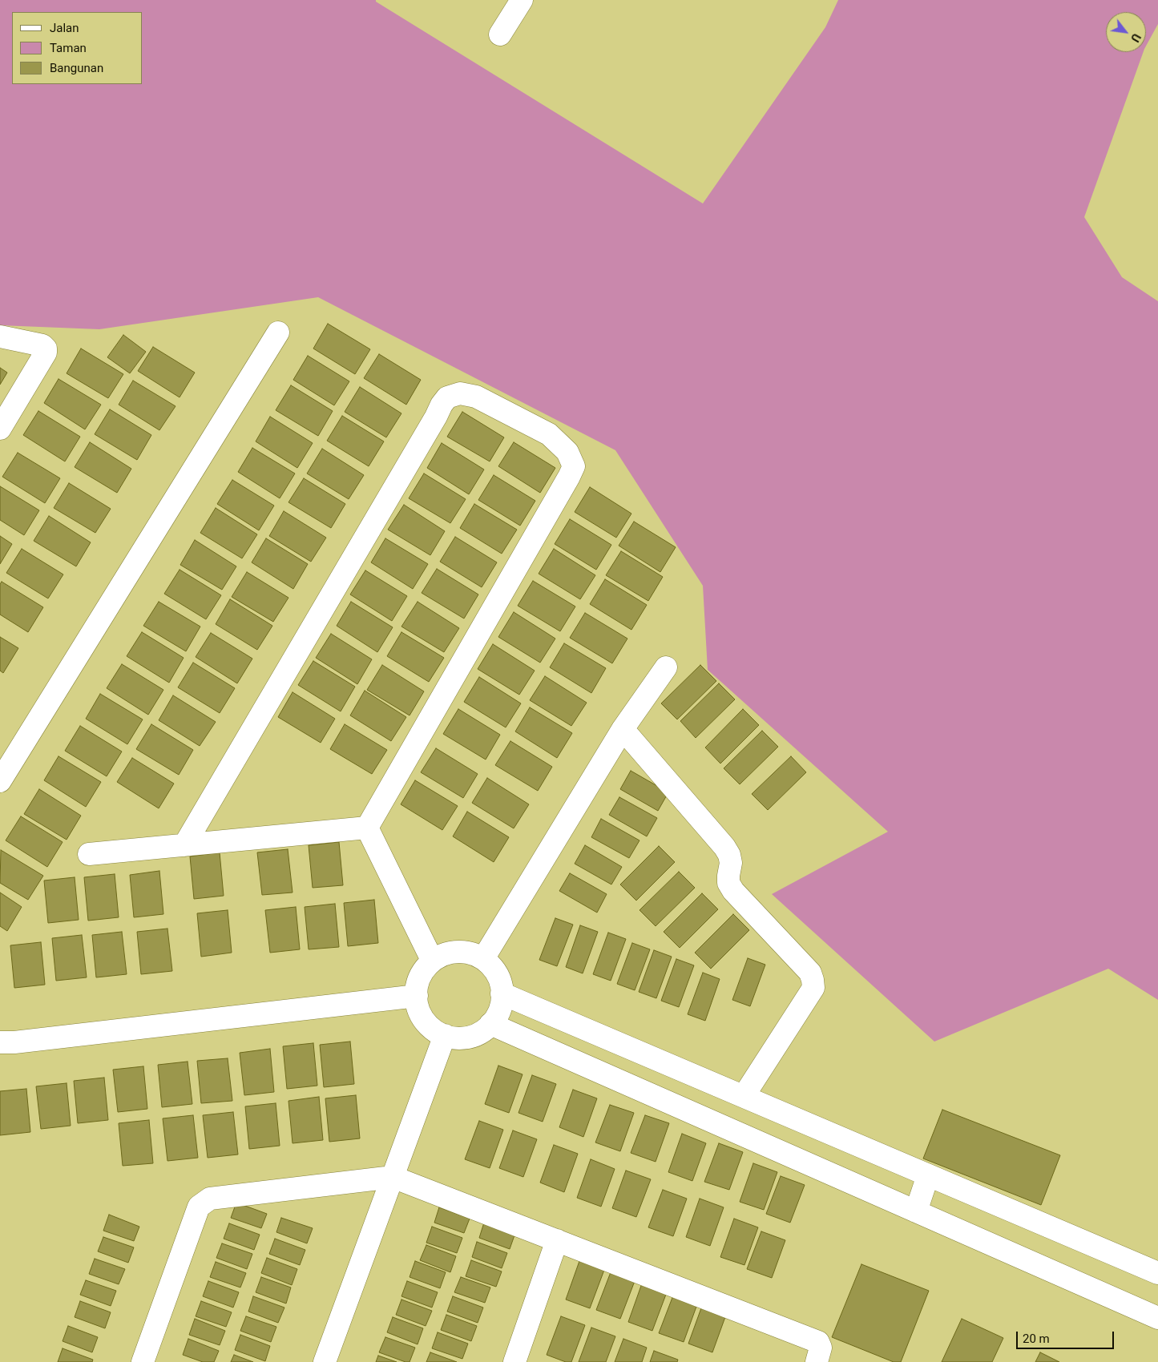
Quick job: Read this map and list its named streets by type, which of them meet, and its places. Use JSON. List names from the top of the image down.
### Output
{
  "legend": ["Jalan", "Taman", "Bangunan"],
  "scale_bar": "20 m",
  "north": "bottom right"
}
